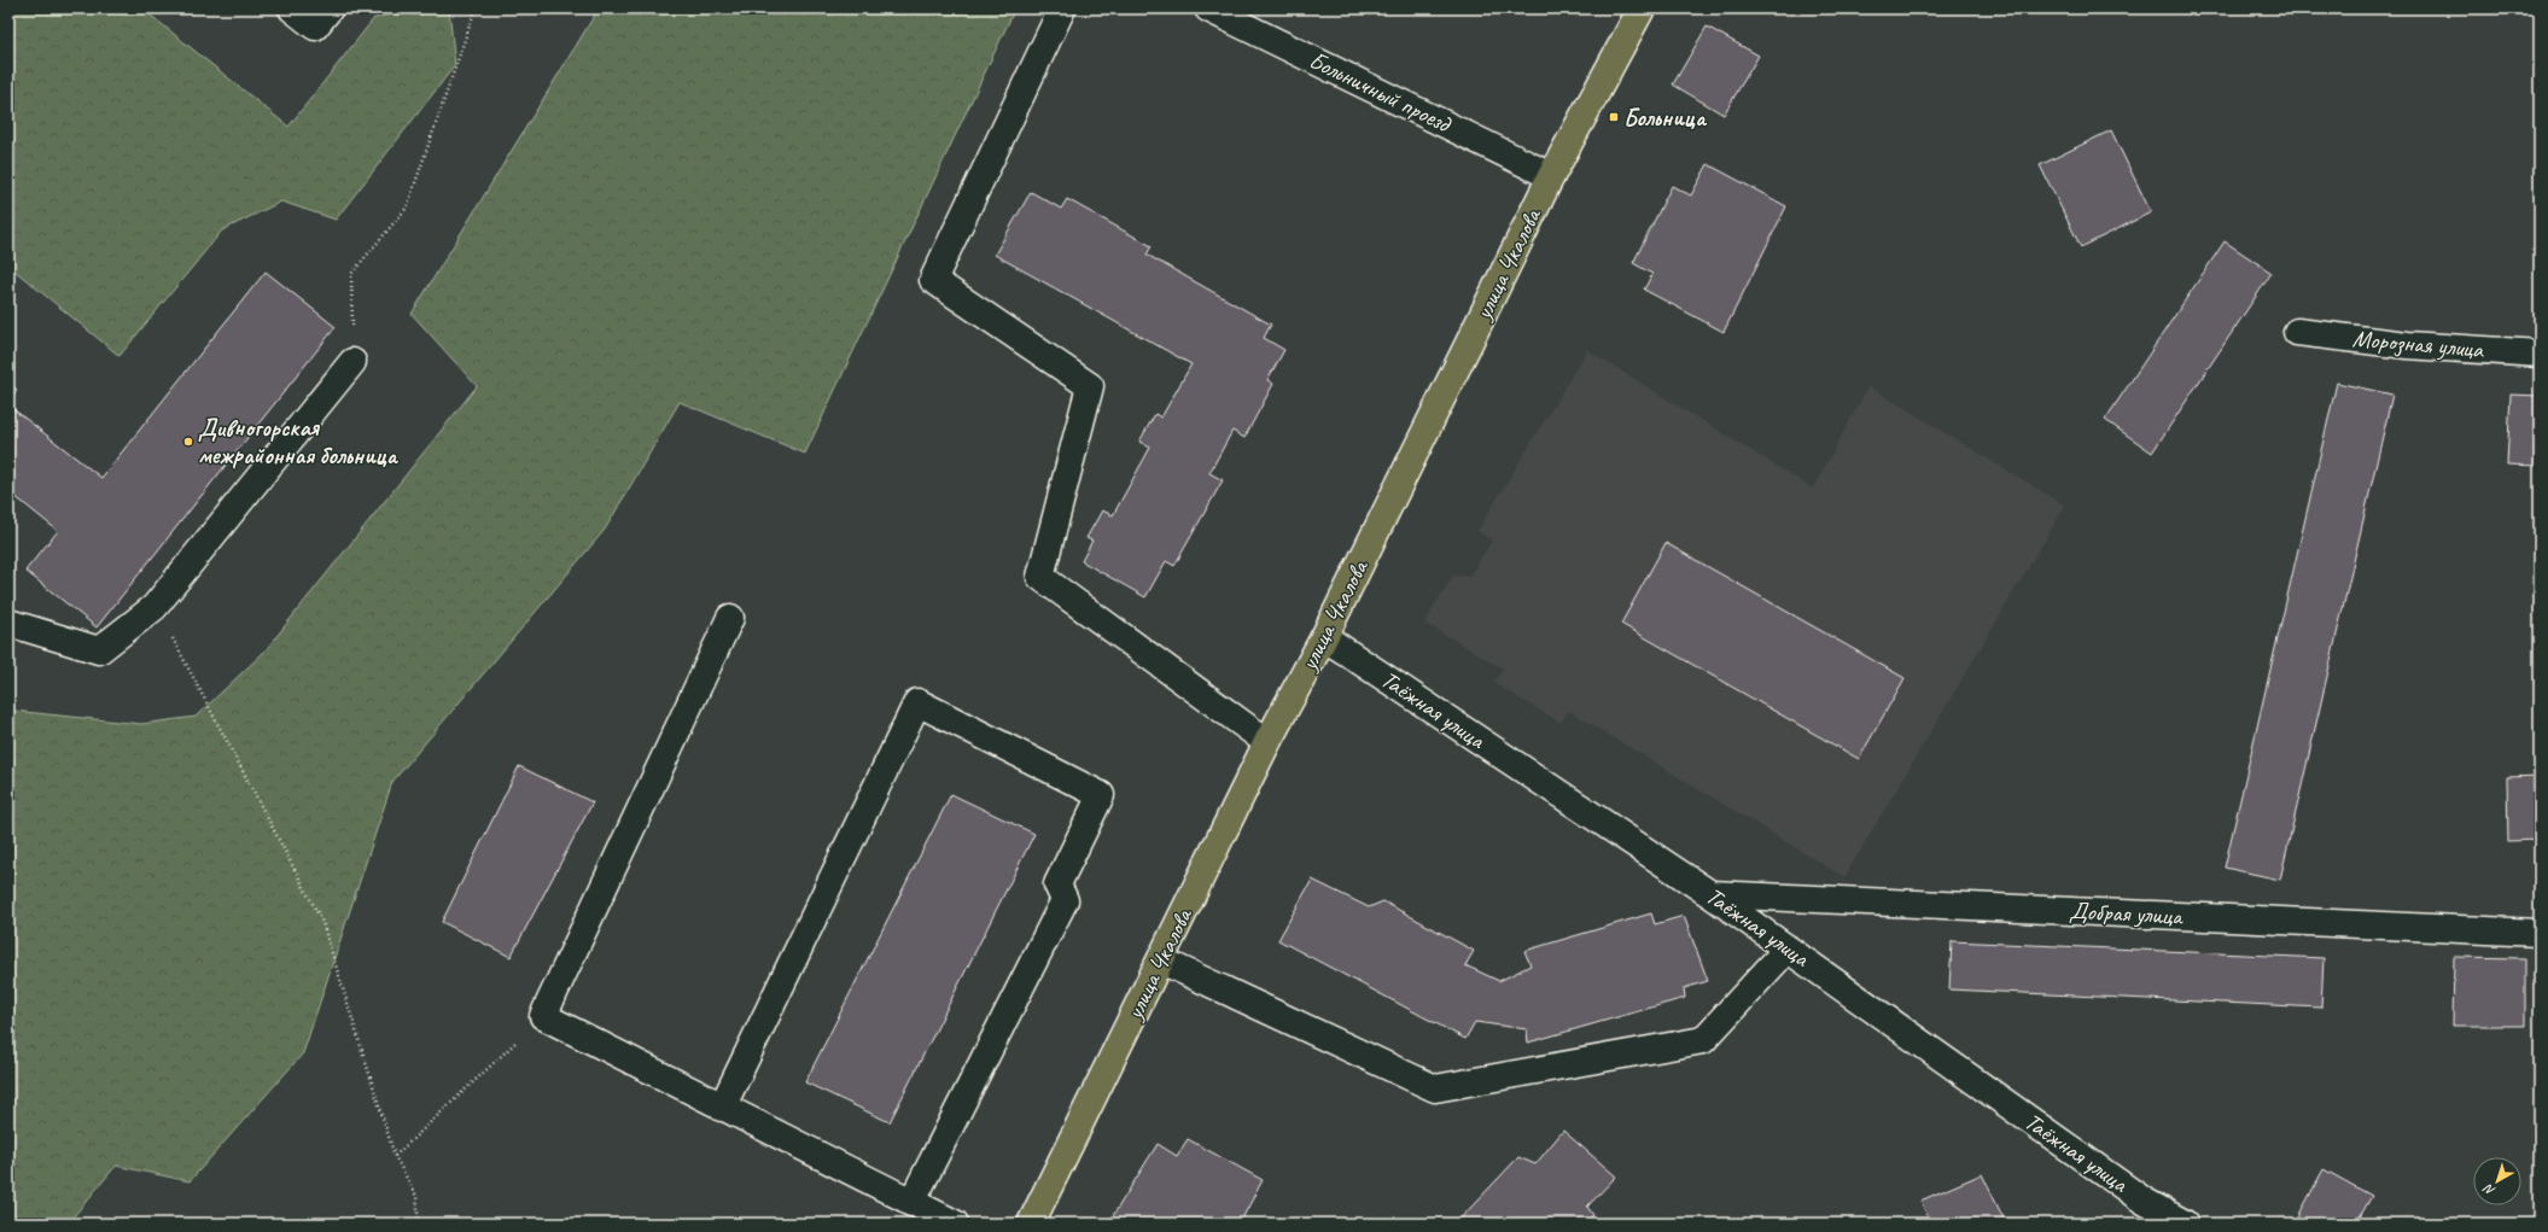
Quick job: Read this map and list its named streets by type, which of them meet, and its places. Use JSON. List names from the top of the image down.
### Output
{
  "streets": {
    "main road": ["улица Чкалова"],
    "street": [
      "Больничный проезд",
      "Морозная улица",
      "Таёжная улица",
      "Добрая улица"
    ]
  },
  "crossings": [
    ["Больничный проезд", "улица Чкалова"],
    ["улица Чкалова", "Таёжная улица"],
    ["Таёжная улица", "Добрая улица"]
  ],
  "places": {
    "transit": ["Больница"],
    "other": ["Дивногорская межрайонная больница"]
  },
  "north": "bottom left"
}
